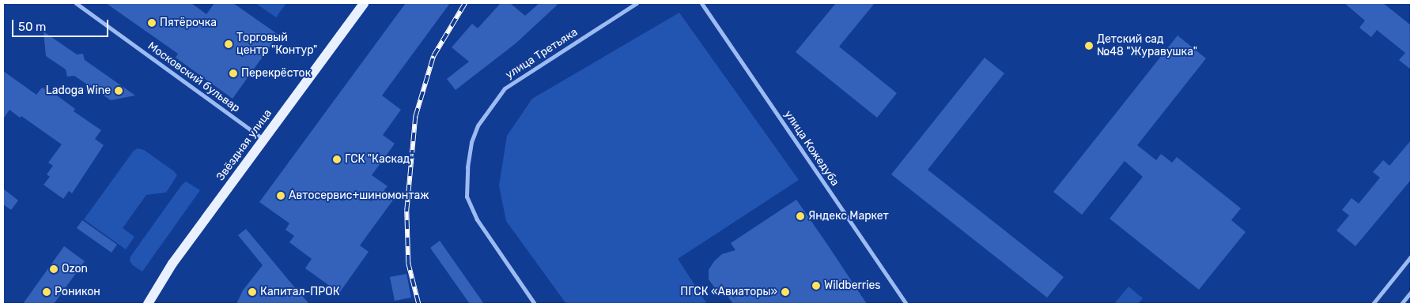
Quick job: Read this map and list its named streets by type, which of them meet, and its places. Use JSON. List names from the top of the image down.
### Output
{
  "streets": {
    "main road": ["Звёздная улица"],
    "street": ["улица Третьяка", "Московский бульвар", "улица Кожедуба"]
  },
  "crossings": [
    ["Московский бульвар", "Звёздная улица"]
  ],
  "places": [
    "Пятёрочка",
    "Торговый центр \"Контур\"",
    "Детский сад №48 \"Журавушка\"",
    "Перекрёсток",
    "Ladoga Wine",
    "ГСК \"Каскад\"",
    "Автосервис+шиномонтаж",
    "Яндекс Маркет",
    "Ozon",
    "Wildberries",
    "Роникон",
    "Капитал-ПРОК",
    "ПГСК «Авиаторы»"
  ],
  "scale_bar": "50 m"
}
